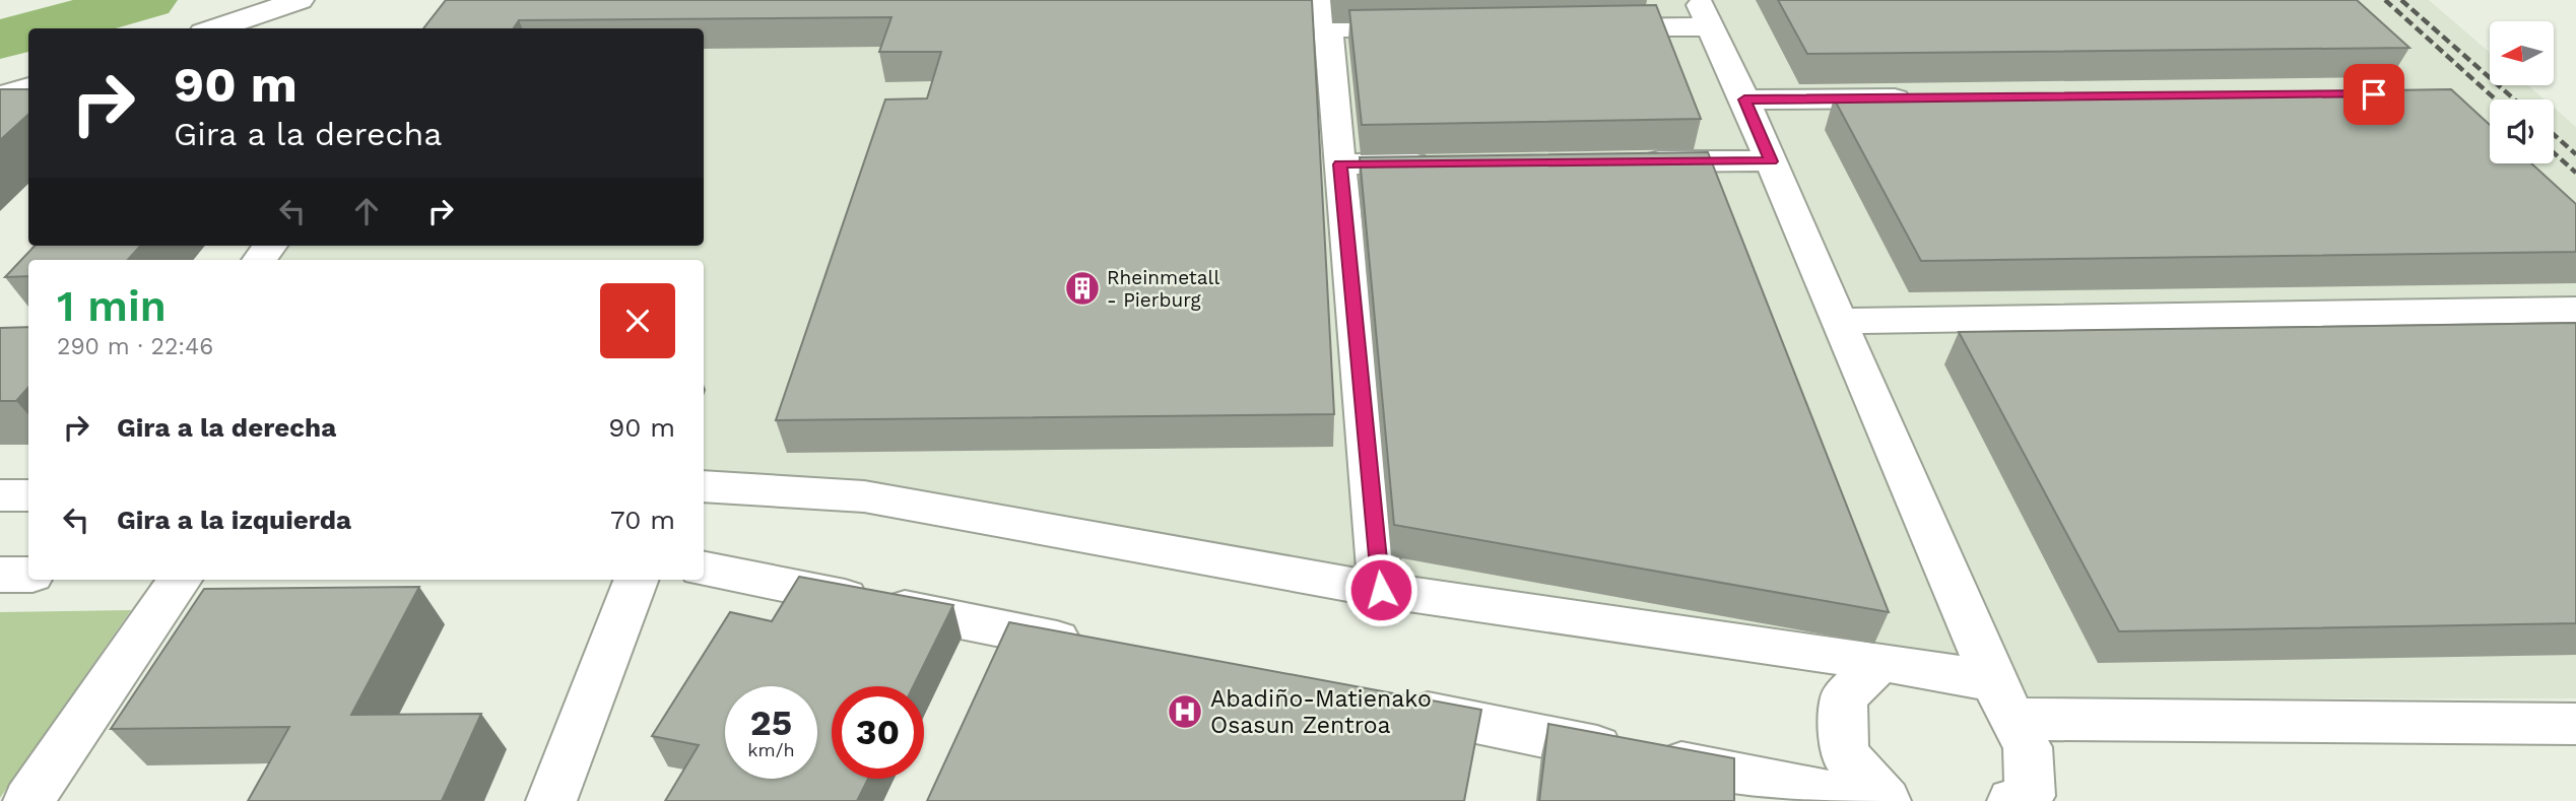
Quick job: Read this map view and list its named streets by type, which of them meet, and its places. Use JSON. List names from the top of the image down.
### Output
{
  "places": {
    "building": ["Rheinmetall - Pierburg"],
    "hospital": ["Abadiño-Matienako Osasun Zentroa"]
  },
  "north": "left",
  "page": {
    "turn": ["90 m", "Gira a la derecha"],
    "heading": ["1 min", "290 m · 22:46"],
    "list": [
      {
        "name": "Gira a la derecha",
        "value": "90 m"
      },
      {
        "name": "Gira a la izquierda",
        "value": "70 m"
      }
    ],
    "speed": "25 km/h",
    "limit": "30"
  }
}
